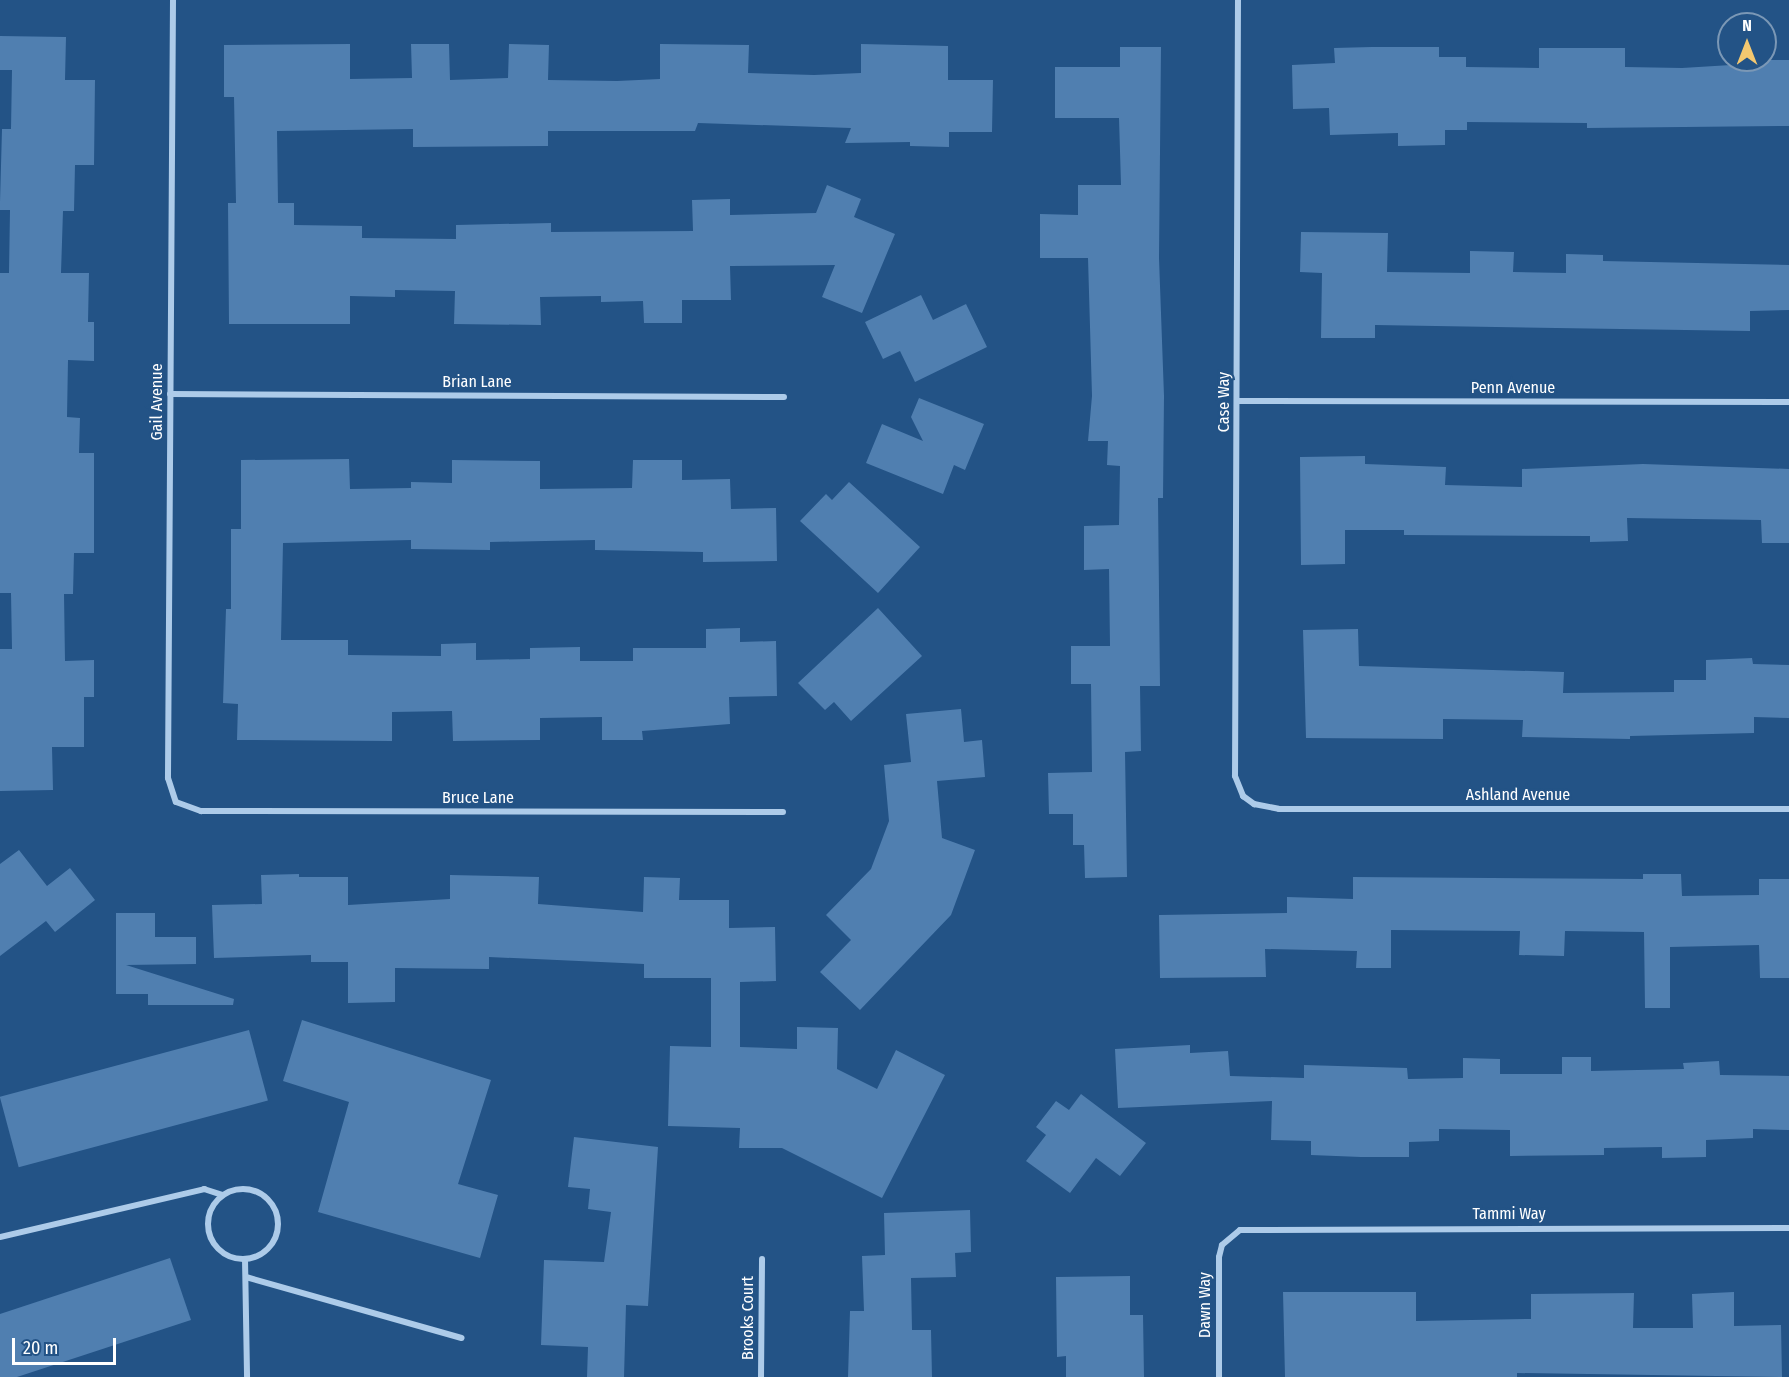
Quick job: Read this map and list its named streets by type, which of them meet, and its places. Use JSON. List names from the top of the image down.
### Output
{
  "streets": {
    "street": [
      "Brian Lane",
      "Penn Avenue",
      "Gail Avenue",
      "Case Way",
      "Ashland Avenue",
      "Bruce Lane",
      "Tammi Way",
      "Dawn Way",
      "Brooks Court"
    ]
  },
  "crossings": [
    ["Brian Lane", "Gail Avenue"],
    ["Penn Avenue", "Case Way"],
    ["Gail Avenue", "Bruce Lane"],
    ["Case Way", "Ashland Avenue"],
    ["Tammi Way", "Dawn Way"]
  ],
  "scale_bar": "20 m",
  "north": "top"
}
